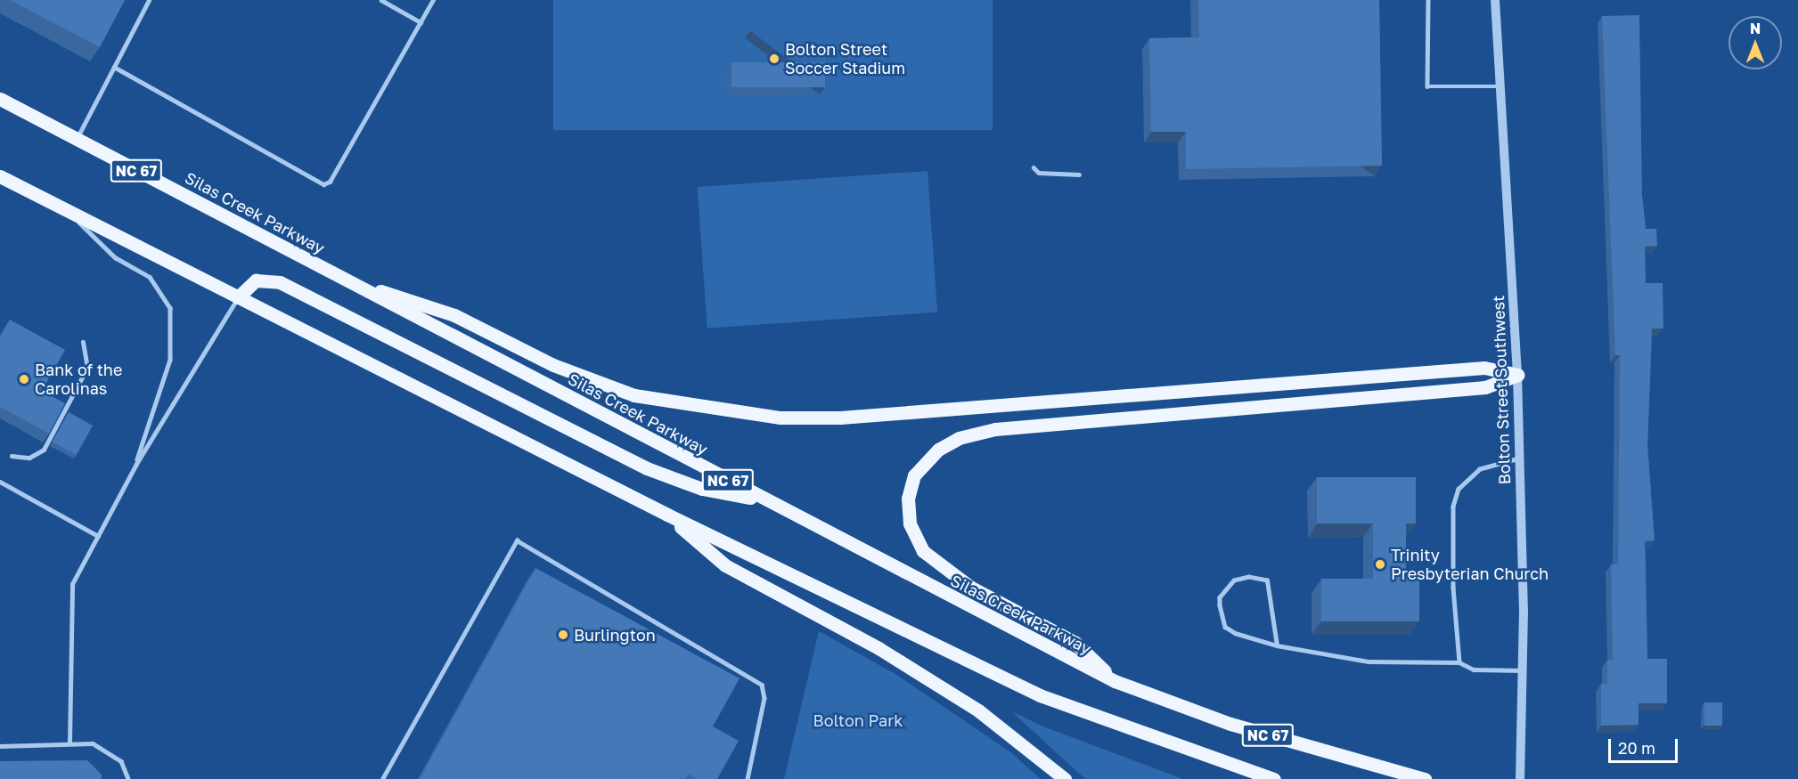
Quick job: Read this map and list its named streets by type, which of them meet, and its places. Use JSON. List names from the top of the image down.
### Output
{
  "streets": {
    "main road": ["NC 67", "Silas Creek Parkway"],
    "street": ["Bolton Street Southwest"]
  },
  "parks": ["Bolton Park"],
  "places": [
    "Bolton Street Soccer Stadium",
    "Bank of the Carolinas",
    "Trinity Presbyterian Church",
    "Burlington"
  ],
  "scale_bar": "20 m",
  "north": "top"
}
